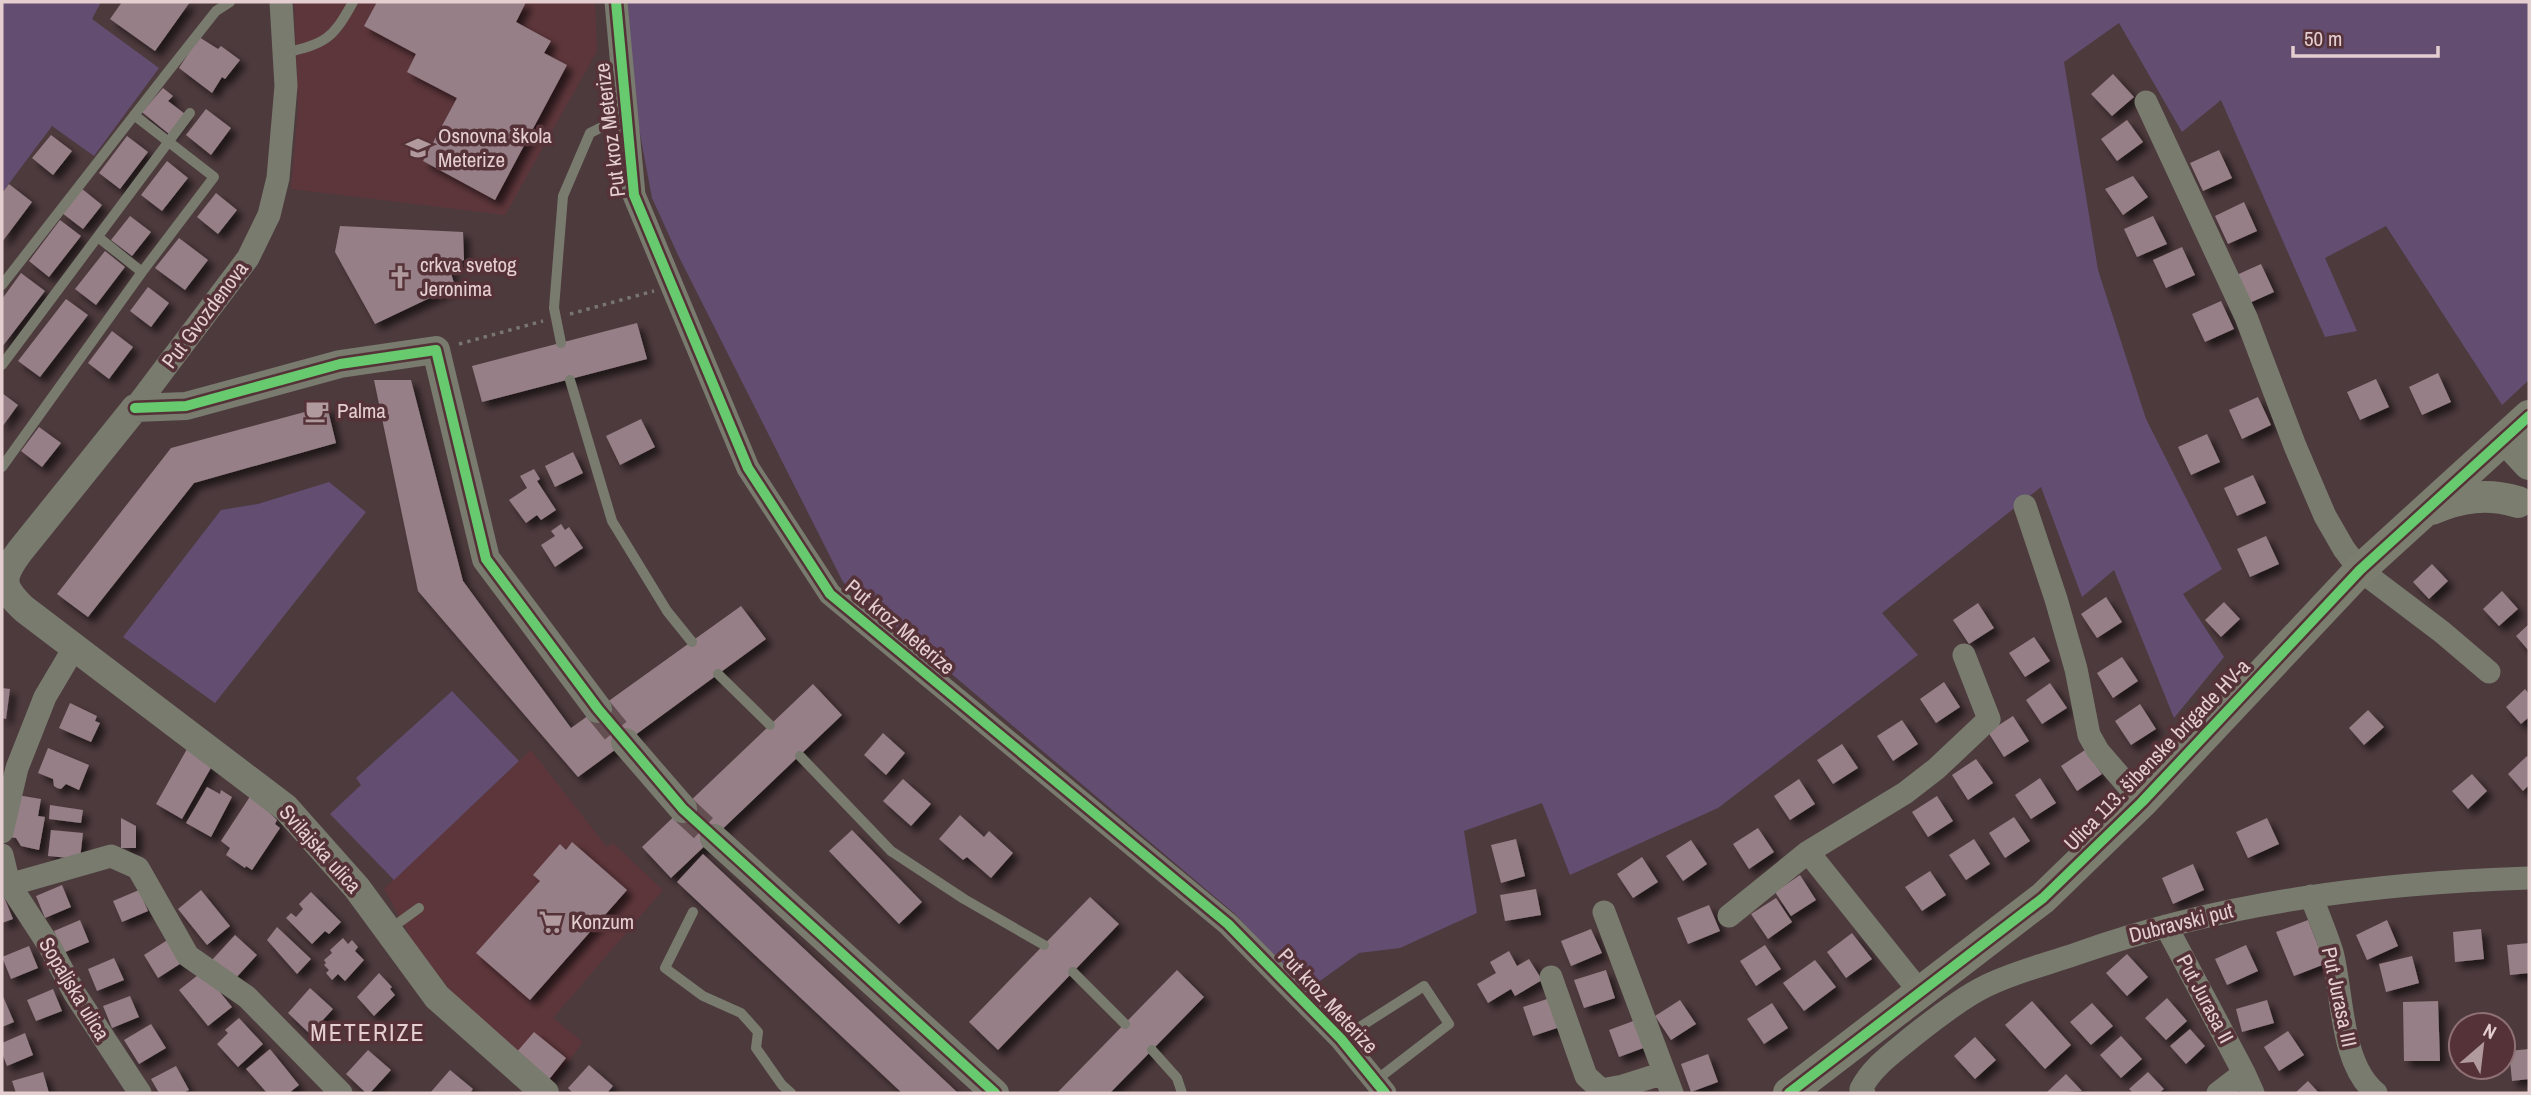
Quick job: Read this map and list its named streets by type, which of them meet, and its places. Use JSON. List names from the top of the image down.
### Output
{
  "streets": {
    "main road": ["Ulica 113. šibenske brigade HV-a"],
    "street": [
      "Put kroz Meterize",
      "Put Gvozdenova",
      "Svilajska ulica",
      "Dubravski put",
      "Sopaljska ulica",
      "Put Jurasa III",
      "Put Jurasa II"
    ]
  },
  "crossings": [
    ["Put Gvozdenova", "Svilajska ulica"],
    ["Dubravski put", "Put Jurasa III"],
    ["Dubravski put", "Put Jurasa II"]
  ],
  "districts": ["METERIZE"],
  "places": {
    "school or university": ["Osnovna škola Meterize"],
    "church": ["crkva svetog Jeronima"],
    "cafe": ["Palma"],
    "supermarket": ["Konzum"]
  },
  "scale_bar": "50 m",
  "north": "top right"
}
